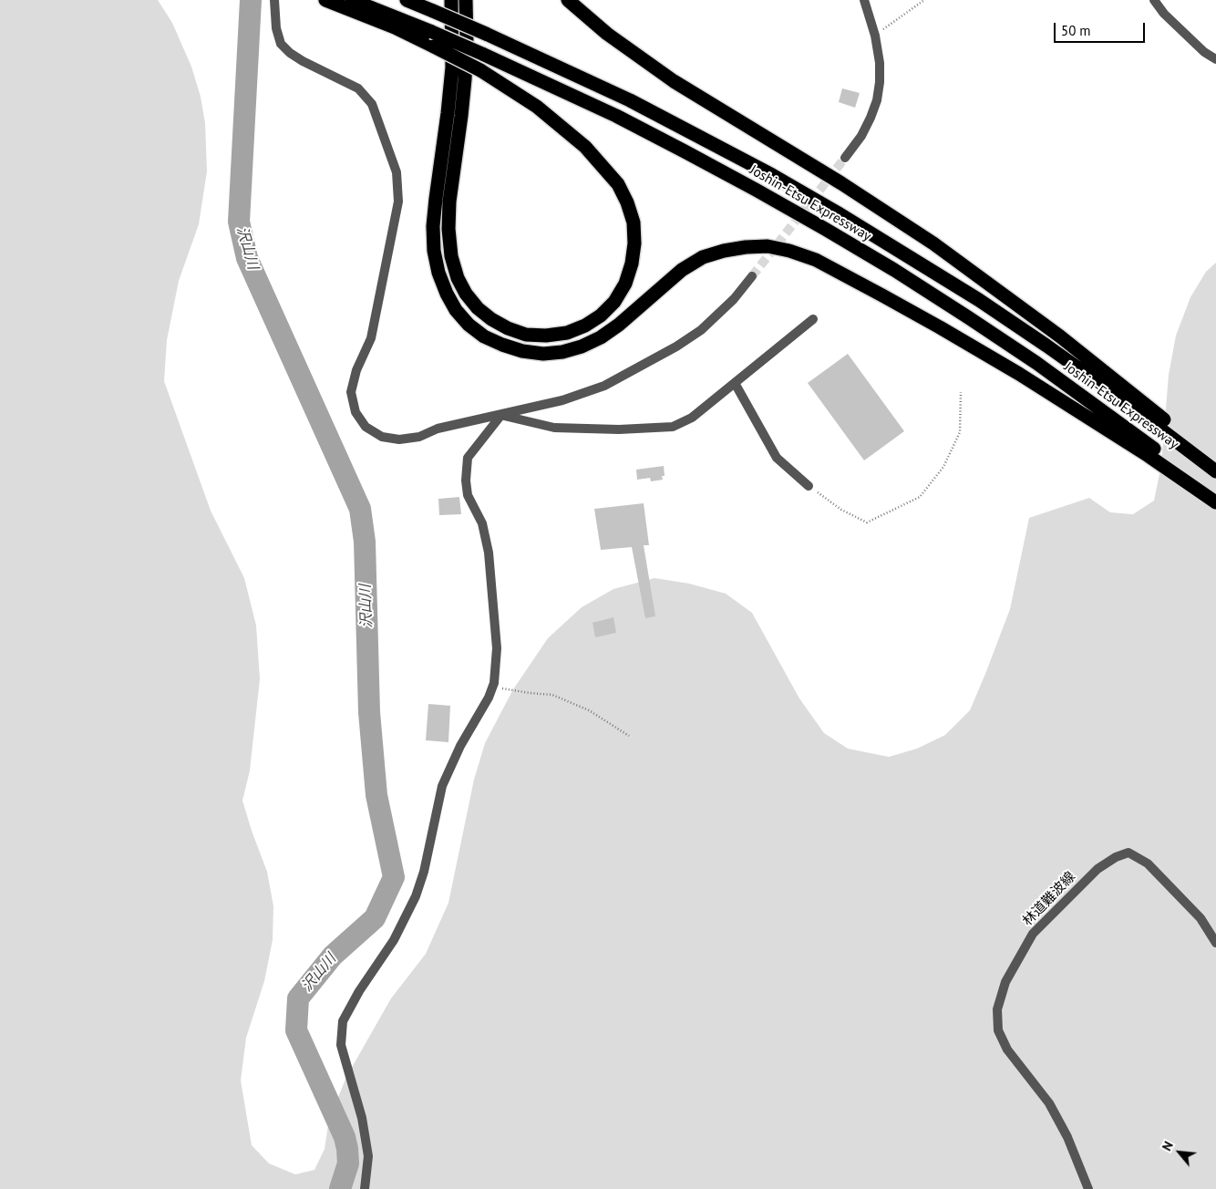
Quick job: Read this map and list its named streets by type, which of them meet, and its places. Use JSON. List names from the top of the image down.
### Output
{
  "streets": {
    "highway": ["Joshin-Etsu Expressway"],
    "street": ["林道難波線"]
  },
  "water": ["沢山川"],
  "scale_bar": "50 m",
  "north": "top left"
}
